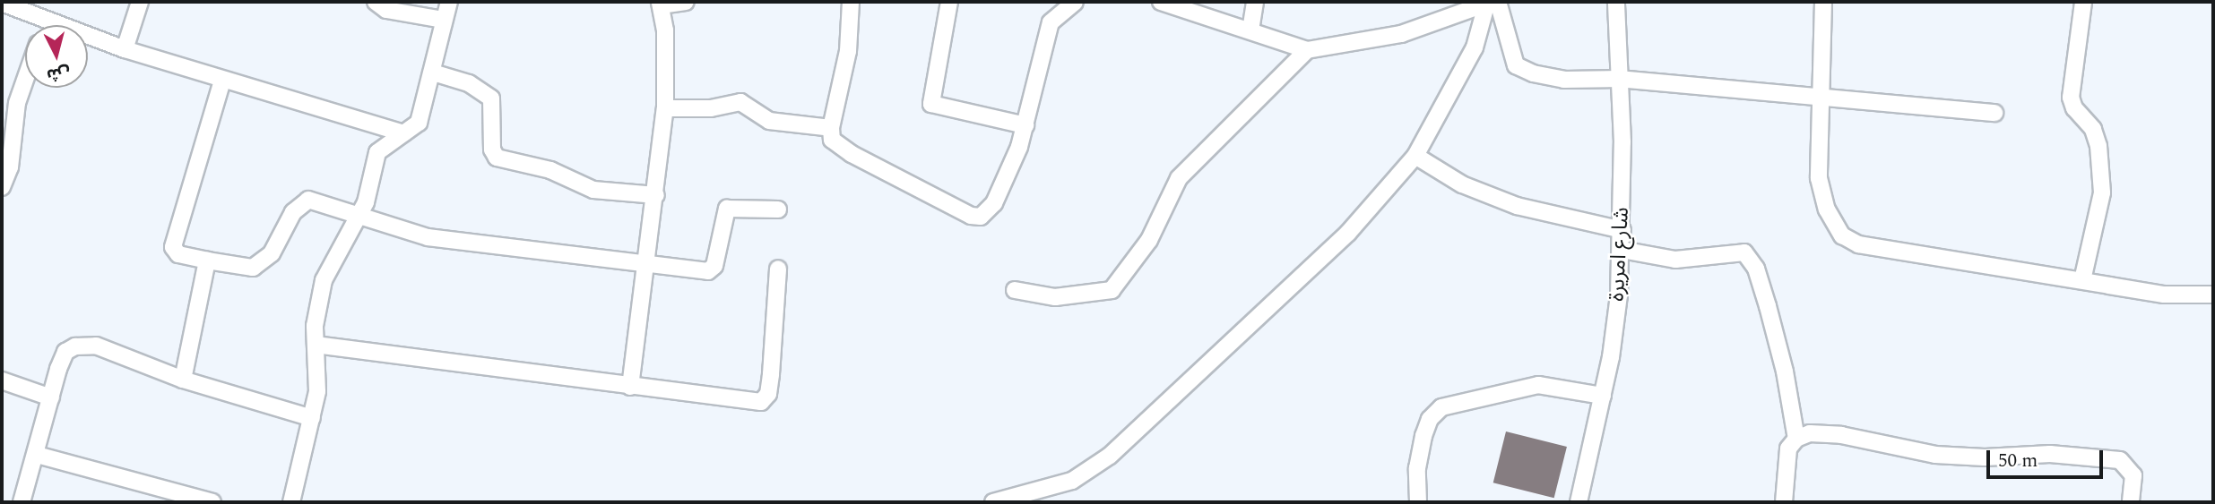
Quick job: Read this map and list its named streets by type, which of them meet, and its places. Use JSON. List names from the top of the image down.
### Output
{
  "streets": {
    "street": ["شارع امريرة"]
  },
  "scale_bar": "50 m",
  "north": "bottom"
}
